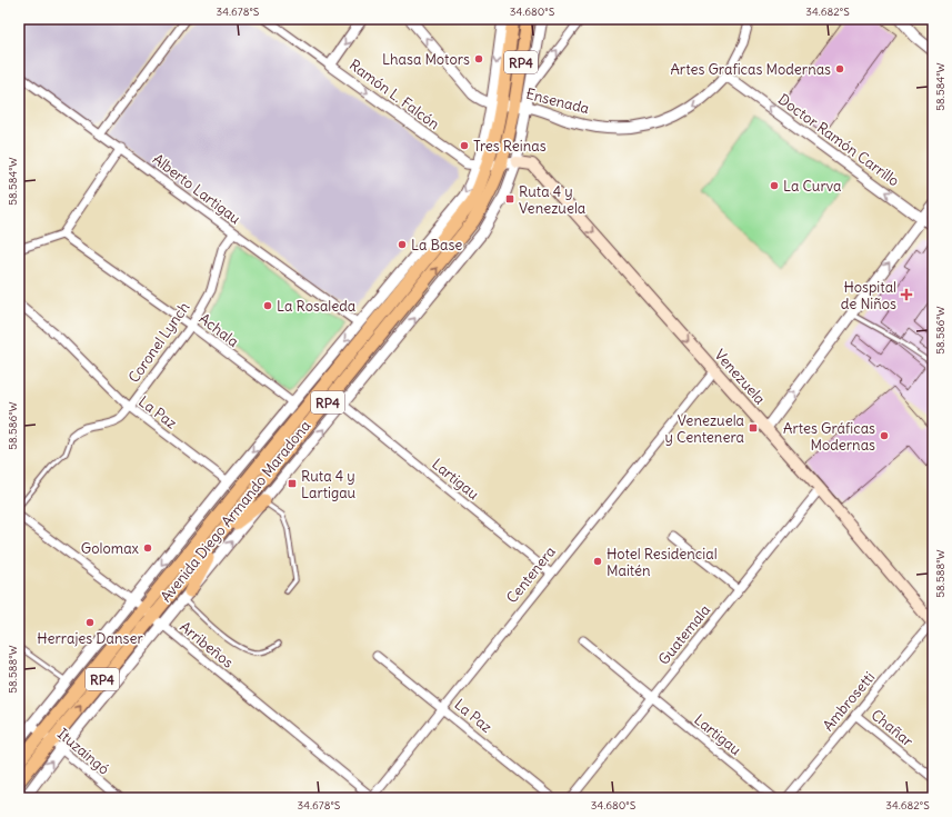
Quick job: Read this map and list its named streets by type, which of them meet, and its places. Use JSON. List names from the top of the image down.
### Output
{
  "streets": {
    "main road": ["RP4", "Venezuela", "Avenida Diego Armando Maradona"],
    "street": [
      "Ramón L. Falcón",
      "Ensenada",
      "Doctor Ramón Carrillo",
      "Alberto Lartigau",
      "Achala",
      "Coronel Lynch",
      "La Paz",
      "Lartigau",
      "Centenera",
      "Guatemala",
      "Arribeños",
      "Ambrosetti",
      "Chañar",
      "Ituzaingó"
    ]
  },
  "crossings": [
    ["Ramón L. Falcón", "Venezuela"],
    ["Ramón L. Falcón", "Avenida Diego Armando Maradona"],
    ["Ensenada", "Doctor Ramón Carrillo"],
    ["Ensenada", "Avenida Diego Armando Maradona"],
    ["Alberto Lartigau", "Coronel Lynch"],
    ["Alberto Lartigau", "Avenida Diego Armando Maradona"],
    ["Achala", "Coronel Lynch"],
    ["Achala", "Avenida Diego Armando Maradona"],
    ["Coronel Lynch", "La Paz"],
    ["Venezuela", "Avenida Diego Armando Maradona"],
    ["Venezuela", "Centenera"],
    ["Venezuela", "Guatemala"],
    ["Venezuela", "Ambrosetti"],
    ["La Paz", "Avenida Diego Armando Maradona"],
    ["La Paz", "Centenera"],
    ["Lartigau", "Avenida Diego Armando Maradona"],
    ["Lartigau", "Centenera"],
    ["Lartigau", "Guatemala"],
    ["Avenida Diego Armando Maradona", "Arribeños"],
    ["Avenida Diego Armando Maradona", "Ituzaingó"],
    ["Centenera", "Arribeños"],
    ["Ambrosetti", "Chañar"]
  ],
  "one_way": ["Ensenada", "Doctor Ramón Carrillo", "Venezuela"],
  "places": {
    "other": [
      "Lhasa Motors",
      "Artes Graficas Modernas",
      "Tres Reinas",
      "La Curva",
      "La Base",
      "La Rosaleda",
      "Artes Gráficas Modernas",
      "Golomax",
      "Hotel Residencial Maitén",
      "Herrajes Danser"
    ],
    "transit": ["Ruta 4 y Venezuela", "Venezuela y Centenera", "Ruta 4 y Lartigau"],
    "health": ["Hospital de Niños"]
  },
  "coordinates": [
    "34.678°S",
    "34.680°S",
    "34.682°S",
    "58.584°W",
    "58.586°W",
    "58.588°W"
  ]
}
